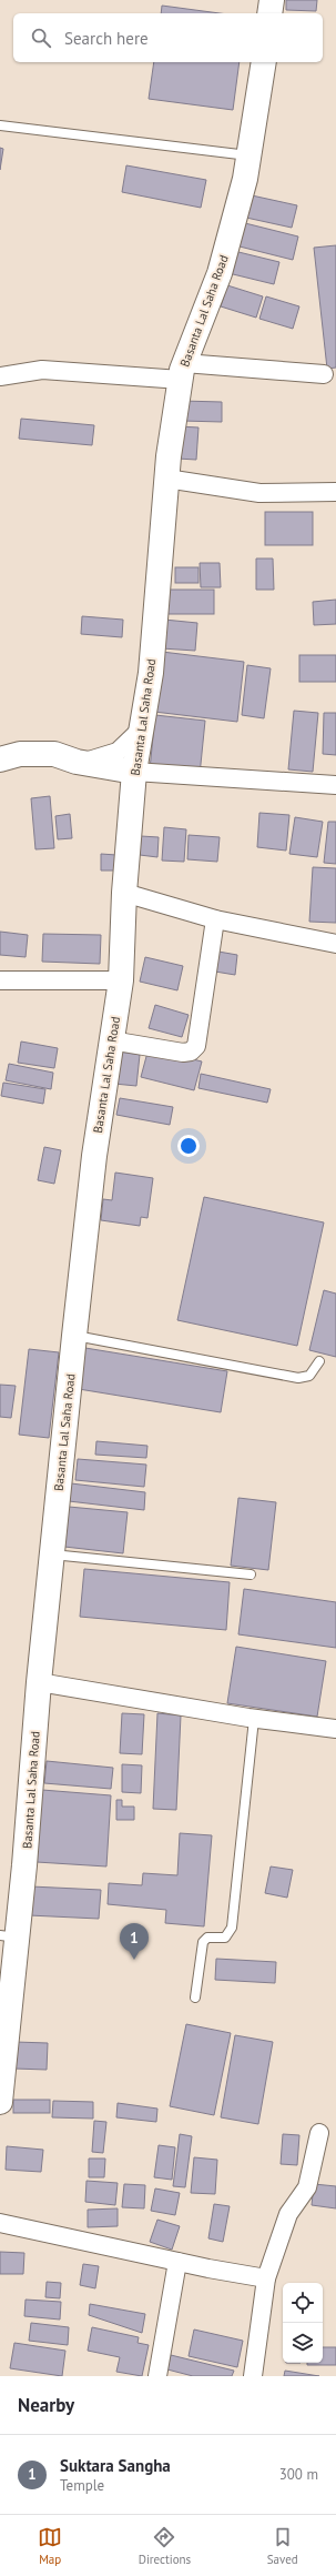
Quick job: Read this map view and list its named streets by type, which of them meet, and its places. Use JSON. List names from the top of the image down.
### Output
{
  "streets": {
    "main road": ["Basanta Lal Saha Road"]
  },
  "page": {
    "search": "Search here",
    "pins": "1",
    "heading": "Nearby",
    "list": [
      {
        "mark": "1",
        "name": "Suktara Sangha",
        "note": "Temple",
        "value": "300 m"
      }
    ],
    "nav": ["Map", "Directions", "Saved"]
  }
}
